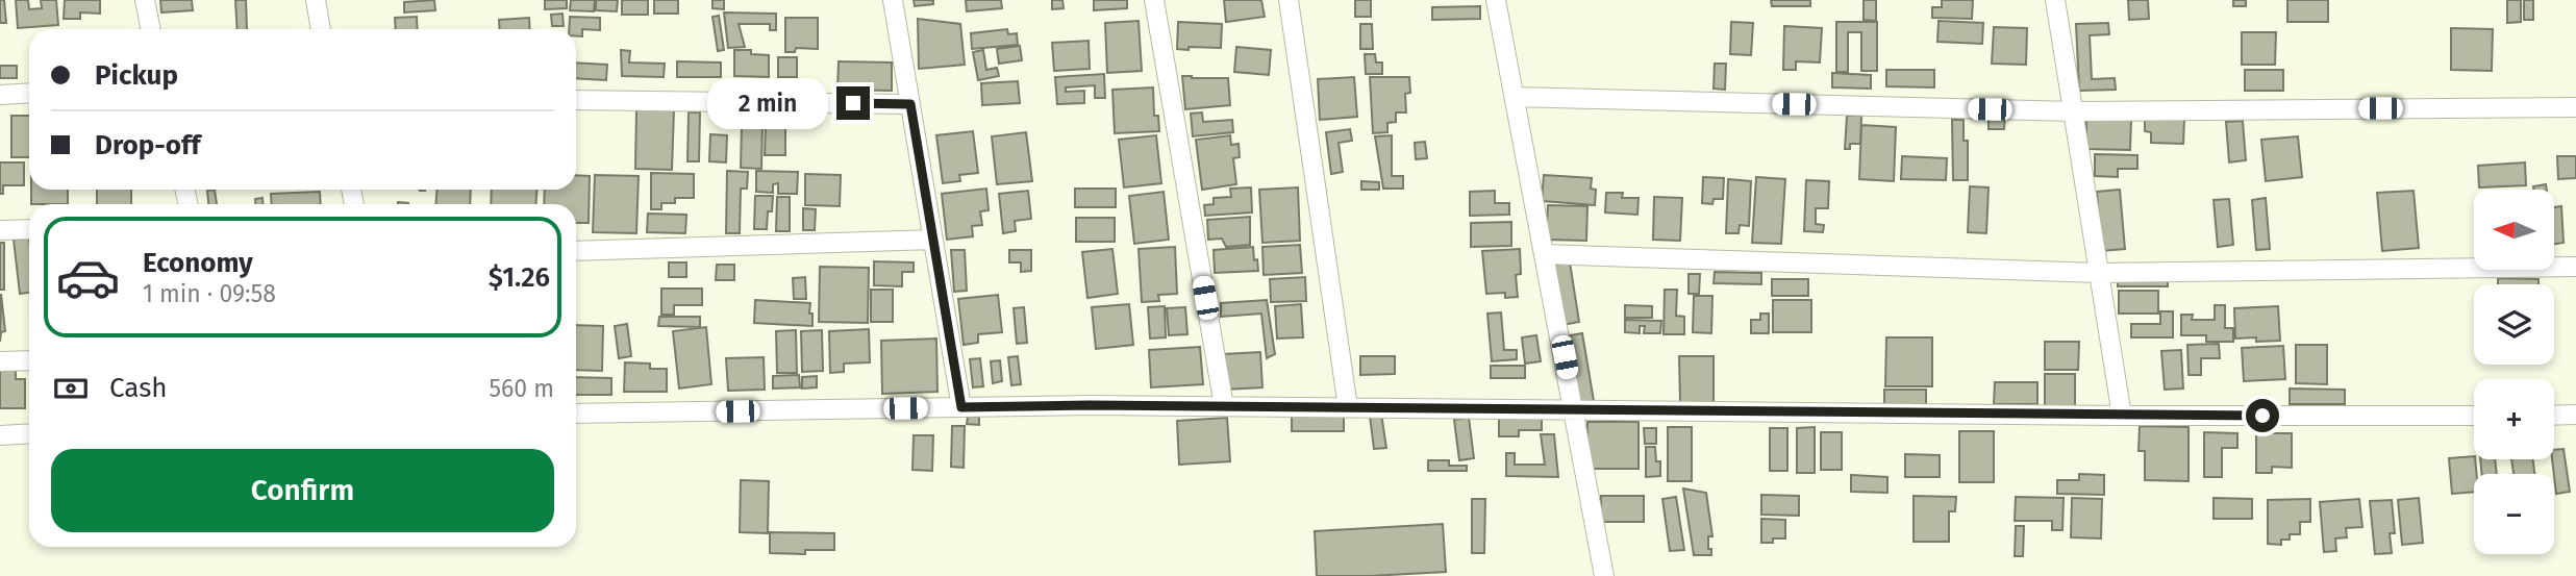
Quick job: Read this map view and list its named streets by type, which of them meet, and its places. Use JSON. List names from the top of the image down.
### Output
{
  "north": "left",
  "page": {
    "banner": ["Pickup", "Drop-off"],
    "bubble": "2 min",
    "map_buttons": ["+", "−"],
    "list": [
      {
        "name": "Economy",
        "note": "1 min · 09:58",
        "value": "$1.26"
      }
    ],
    "pay": ["Cash", "560 m"],
    "buttons": "Confirm"
  }
}
